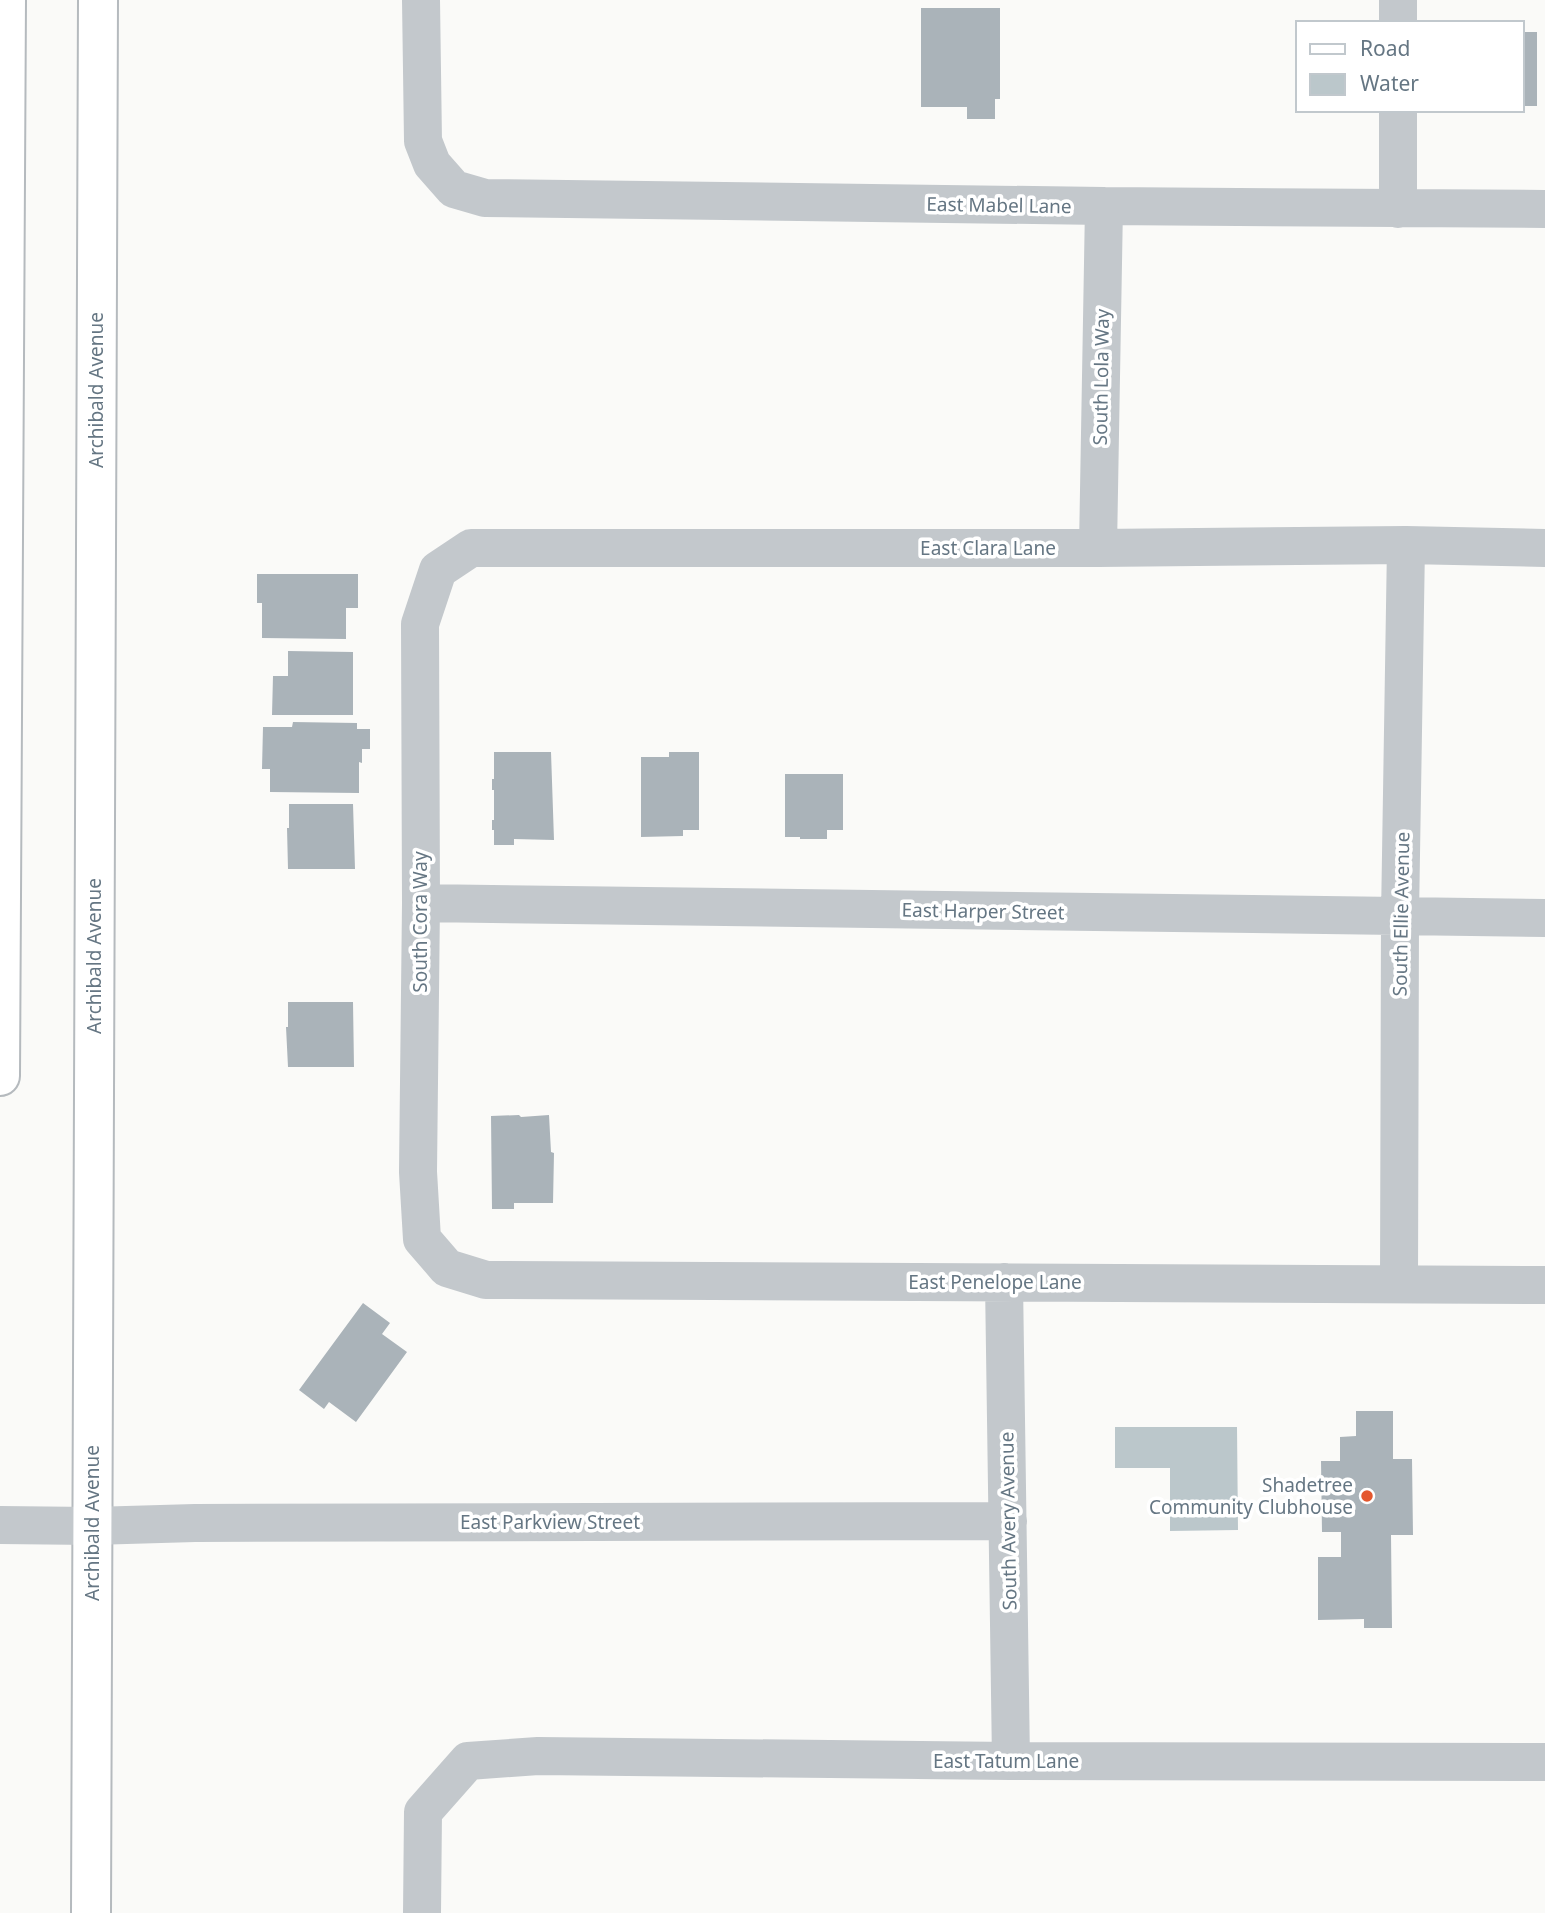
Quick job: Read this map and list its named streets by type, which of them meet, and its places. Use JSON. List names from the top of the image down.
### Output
{
  "streets": {
    "main road": ["Archibald Avenue"],
    "street": [
      "East Mabel Lane",
      "South Lola Way",
      "East Clara Lane",
      "East Harper Street",
      "South Ellie Avenue",
      "South Cora Way",
      "East Penelope Lane",
      "South Avery Avenue",
      "East Parkview Street",
      "East Tatum Lane"
    ]
  },
  "crossings": [
    ["East Mabel Lane", "South Lola Way"],
    ["South Lola Way", "East Clara Lane"],
    ["Archibald Avenue", "East Parkview Street"],
    ["East Clara Lane", "South Ellie Avenue"],
    ["East Clara Lane", "South Cora Way"],
    ["East Harper Street", "South Ellie Avenue"],
    ["East Harper Street", "South Cora Way"],
    ["South Ellie Avenue", "East Penelope Lane"],
    ["South Cora Way", "East Penelope Lane"],
    ["East Penelope Lane", "South Avery Avenue"],
    ["South Avery Avenue", "East Parkview Street"],
    ["South Avery Avenue", "East Tatum Lane"]
  ],
  "places": ["Shadetree Community Clubhouse"],
  "legend": ["Road", "Water"]
}
